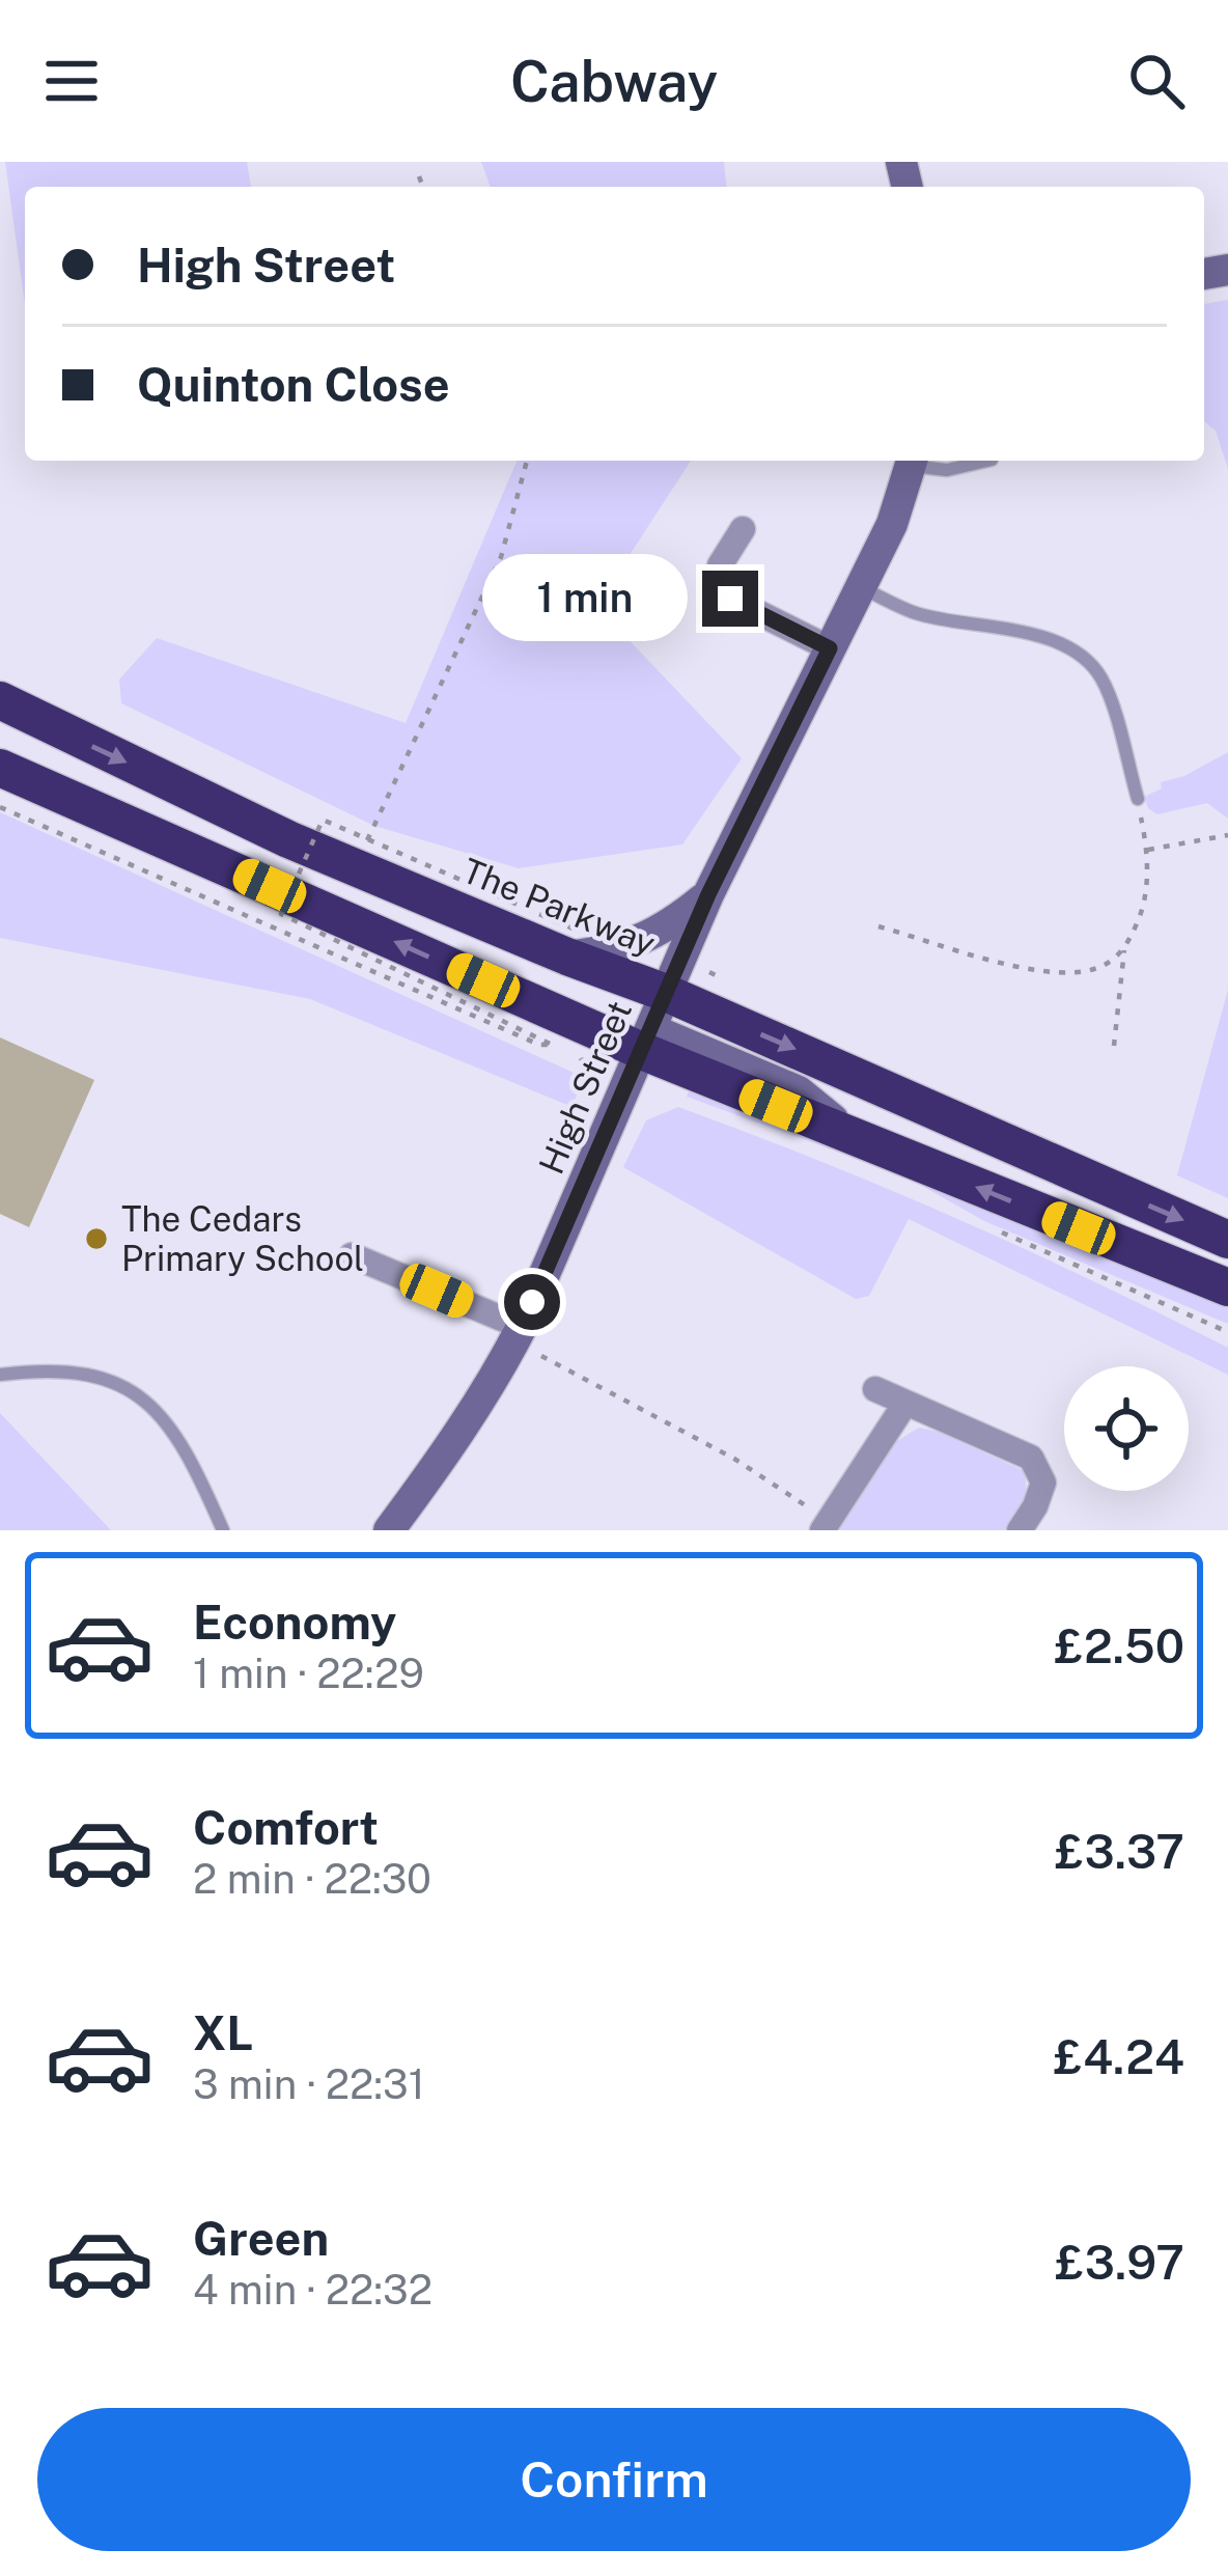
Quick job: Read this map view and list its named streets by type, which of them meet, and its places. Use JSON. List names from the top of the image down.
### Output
{
  "streets": {
    "highway": ["The Parkway"],
    "street": ["High Street"]
  },
  "crossings": [
    ["The Parkway", "High Street"]
  ],
  "places": ["The Cedars Primary School"],
  "page": {
    "header": "Cabway",
    "banner": ["High Street", "Quinton Close"],
    "bubble": "1 min",
    "list": [
      {
        "name": "Economy",
        "note": "1 min · 22:29",
        "value": "£2.50"
      },
      {
        "name": "Comfort",
        "note": "2 min · 22:30",
        "value": "£3.37"
      },
      {
        "name": "XL",
        "note": "3 min · 22:31",
        "value": "£4.24"
      },
      {
        "name": "Green",
        "note": "4 min · 22:32",
        "value": "£3.97"
      }
    ],
    "buttons": "Confirm"
  }
}
